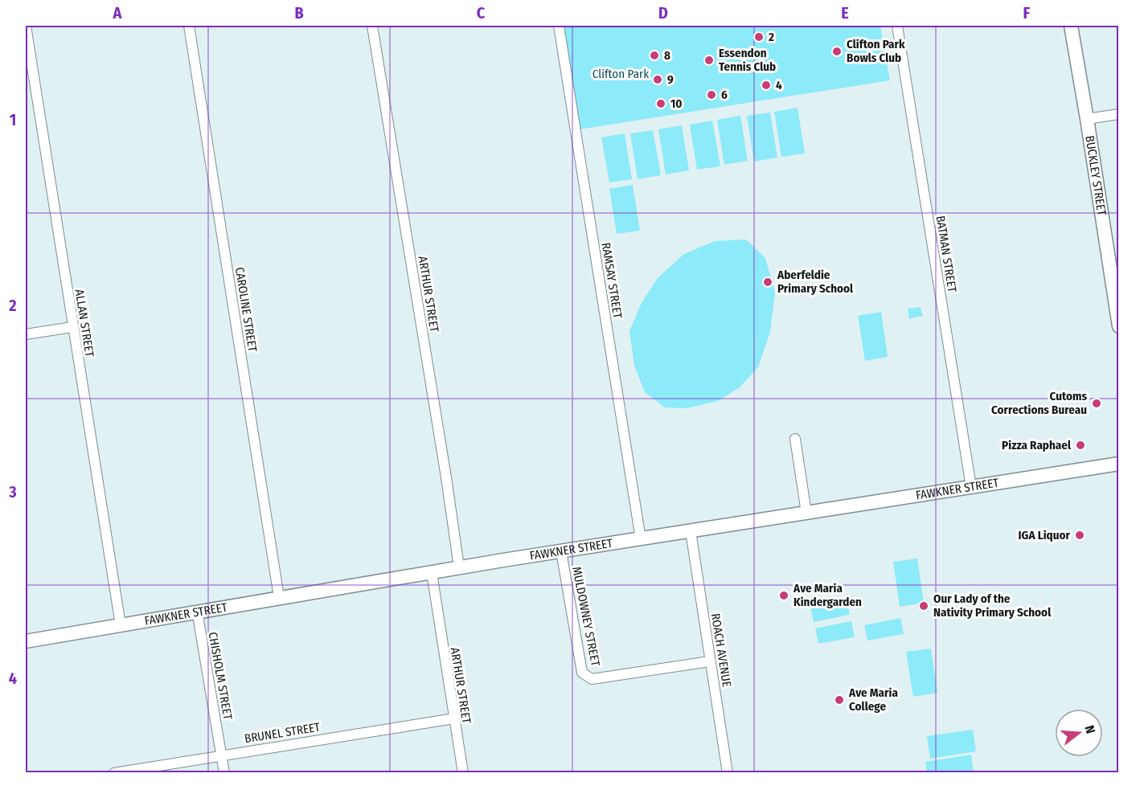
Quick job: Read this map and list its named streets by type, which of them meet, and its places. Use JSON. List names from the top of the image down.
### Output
{
  "streets": {
    "street": [
      "BUCKLEY STREET",
      "BATMAN STREET",
      "RAMSAY STREET",
      "ARTHUR STREET",
      "CAROLINE STREET",
      "ALLAN STREET",
      "FAWKNER STREET",
      "MULDOWNEY STREET",
      "ROACH AVENUE",
      "CHISHOLM STREET",
      "BRUNEL STREET"
    ]
  },
  "crossings": [
    ["BATMAN STREET", "FAWKNER STREET"],
    ["RAMSAY STREET", "FAWKNER STREET"],
    ["ARTHUR STREET", "FAWKNER STREET"],
    ["ARTHUR STREET", "BRUNEL STREET"],
    ["CAROLINE STREET", "FAWKNER STREET"],
    ["ALLAN STREET", "FAWKNER STREET"],
    ["FAWKNER STREET", "MULDOWNEY STREET"],
    ["FAWKNER STREET", "ROACH AVENUE"],
    ["FAWKNER STREET", "CHISHOLM STREET"],
    ["MULDOWNEY STREET", "ROACH AVENUE"],
    ["CHISHOLM STREET", "BRUNEL STREET"]
  ],
  "parks": ["Clifton Park"],
  "places": [
    "2",
    "Clifton Park Bowls Club",
    "8",
    "Essendon Tennis Club",
    "9",
    "4",
    "6",
    "10",
    "Aberfeldie Primary School",
    "Cutoms Corrections Bureau",
    "Pizza Raphael",
    "IGA Liquor",
    "Ave Maria Kindergarden",
    "Our Lady of the Nativity Primary School",
    "Ave Maria College"
  ],
  "north": "right",
  "grid": {
    "columns": [
      "A",
      "B",
      "C",
      "D",
      "E",
      "F"
    ],
    "rows": [
      "1",
      "2",
      "3",
      "4"
    ]
  }
}
